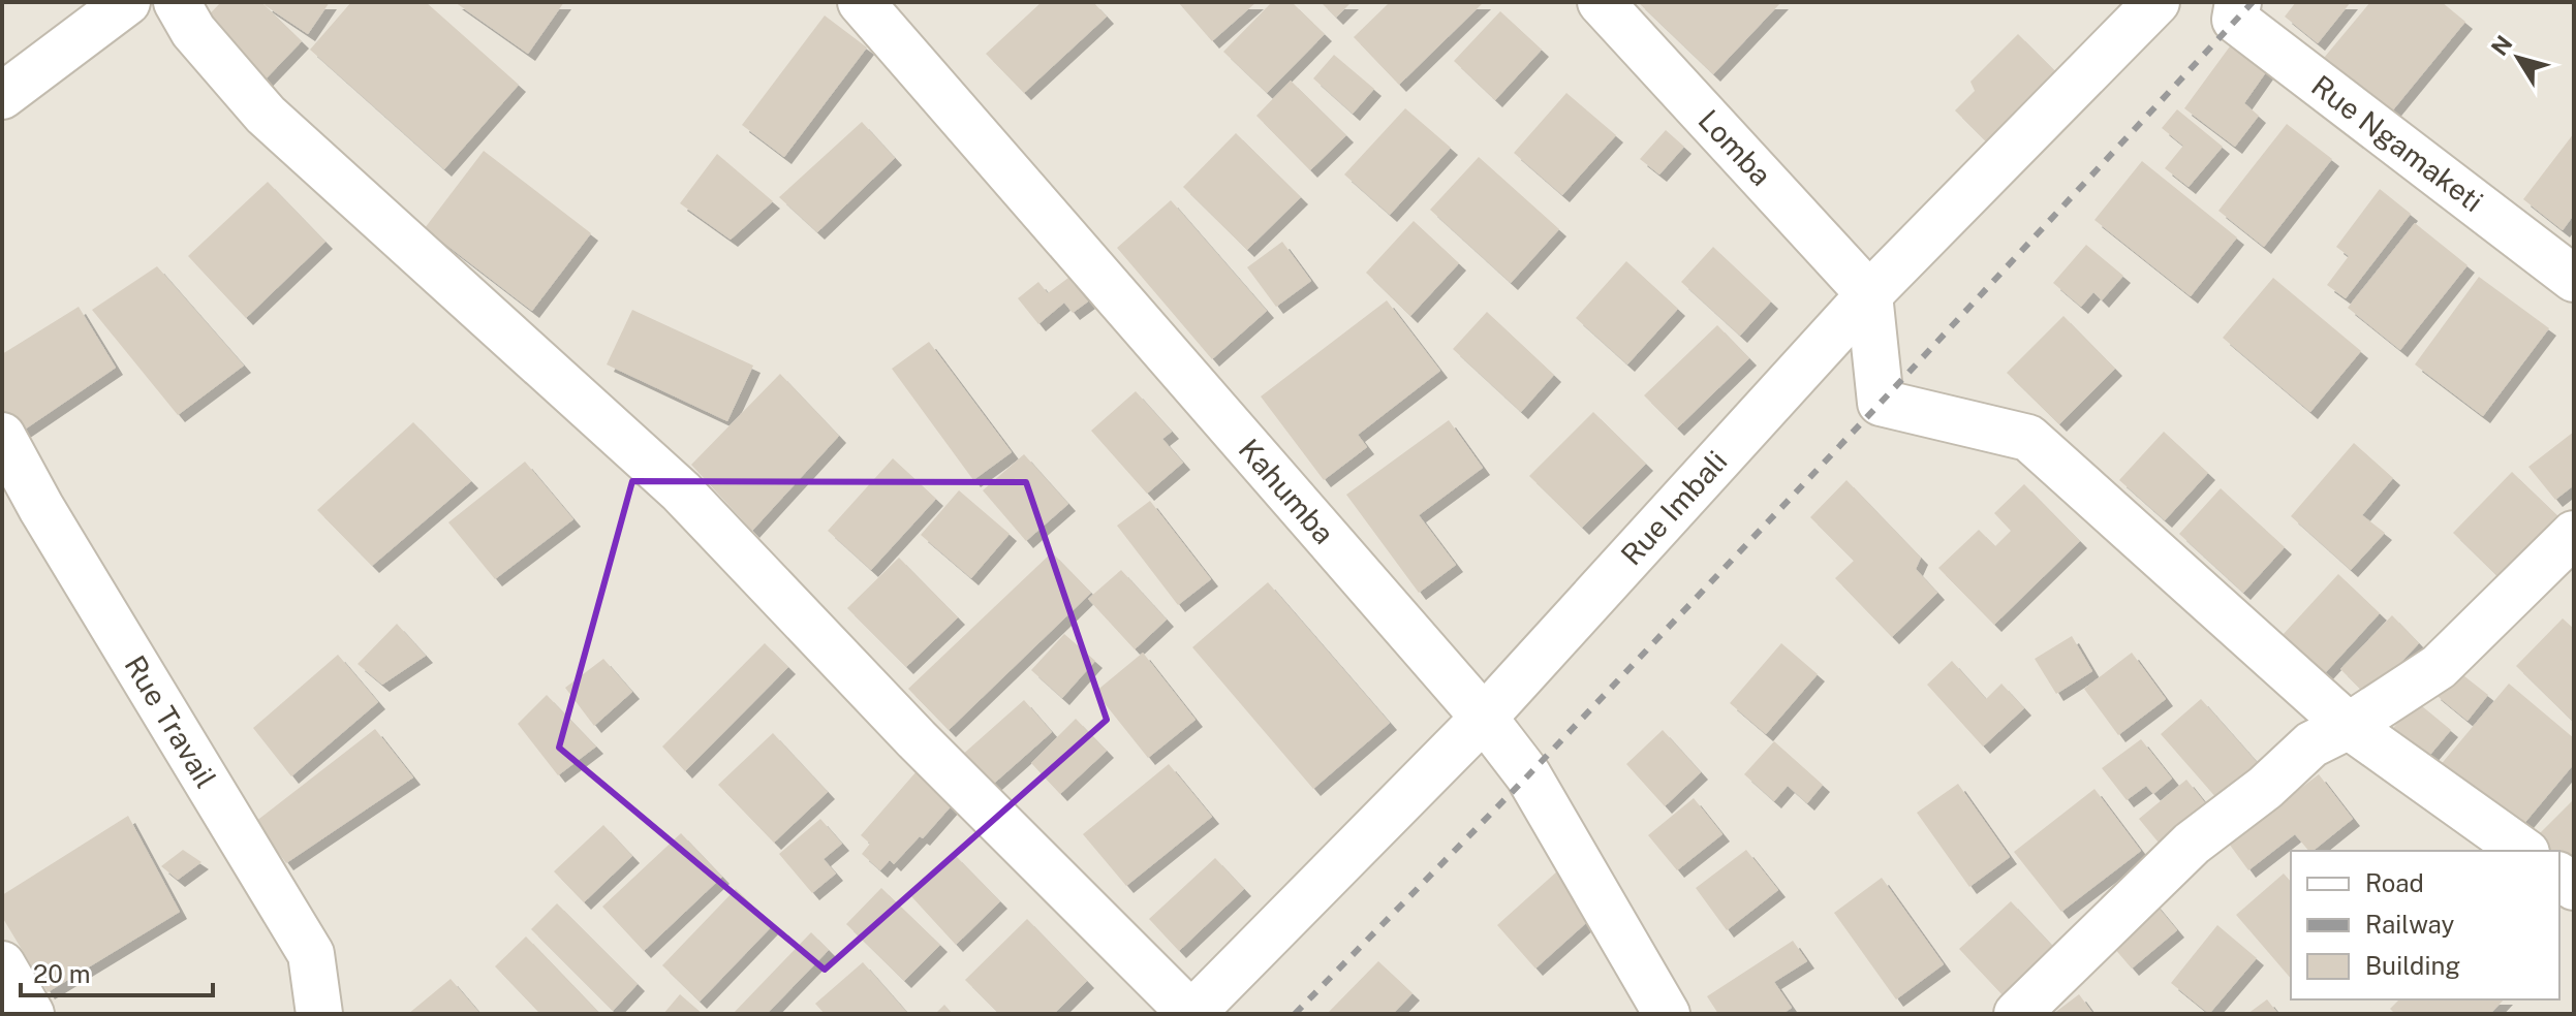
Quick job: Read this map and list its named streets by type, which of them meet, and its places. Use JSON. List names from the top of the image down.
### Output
{
  "streets": {
    "street": [
      "Rue Ngamaketi",
      "Lomba",
      "Kahumba",
      "Rue Imbali",
      "Rue Travail"
    ]
  },
  "crossings": [
    ["Lomba", "Rue Imbali"],
    ["Kahumba", "Rue Imbali"]
  ],
  "legend": ["Road", "Railway", "Building"],
  "scale_bar": "20 m",
  "north": "top left"
}
